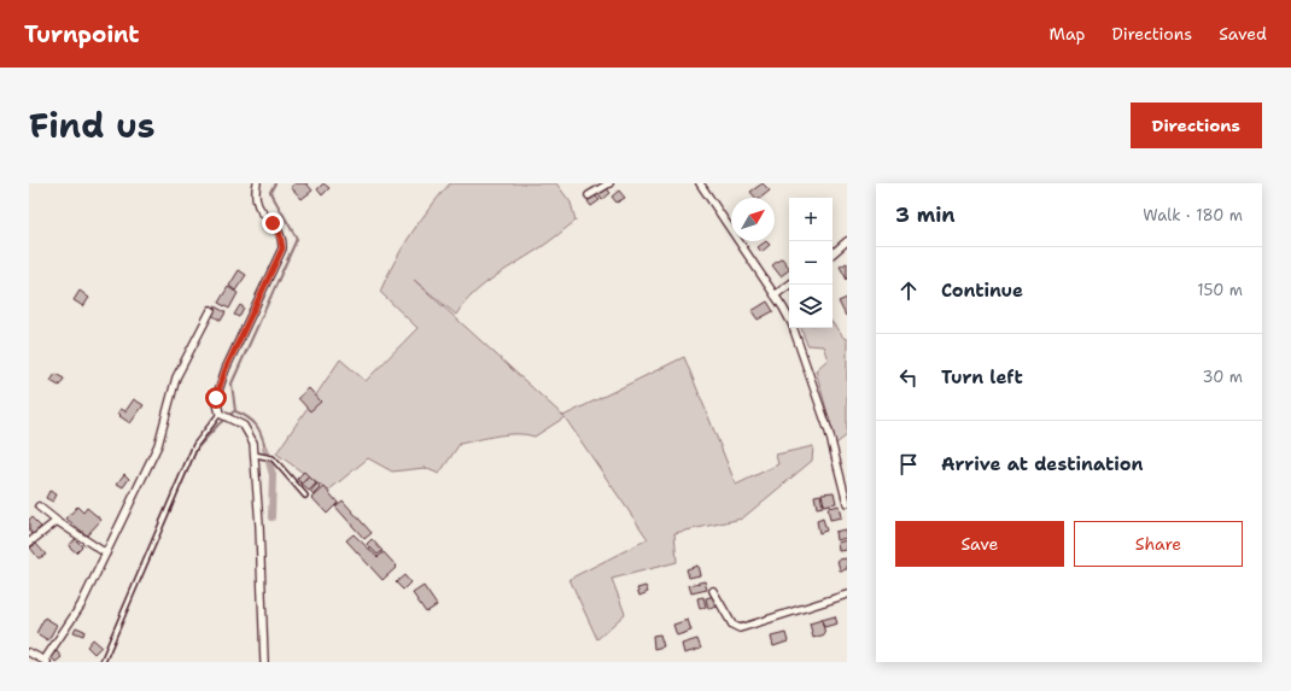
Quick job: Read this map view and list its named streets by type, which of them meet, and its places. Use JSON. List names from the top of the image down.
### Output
{
  "north": "top right",
  "page": {
    "header": "Turnpoint",
    "nav": ["Map", "Directions", "Saved"],
    "title": "Find us",
    "buttons": [
      "Directions",
      ["Save", "Share"]
    ],
    "heading": ["3 min", "Walk · 180 m"],
    "map_buttons": ["+", "−"],
    "list": [
      ["Continue", "150 m"],
      ["Turn left", "30 m"],
      "Arrive at destination"
    ]
  }
}
